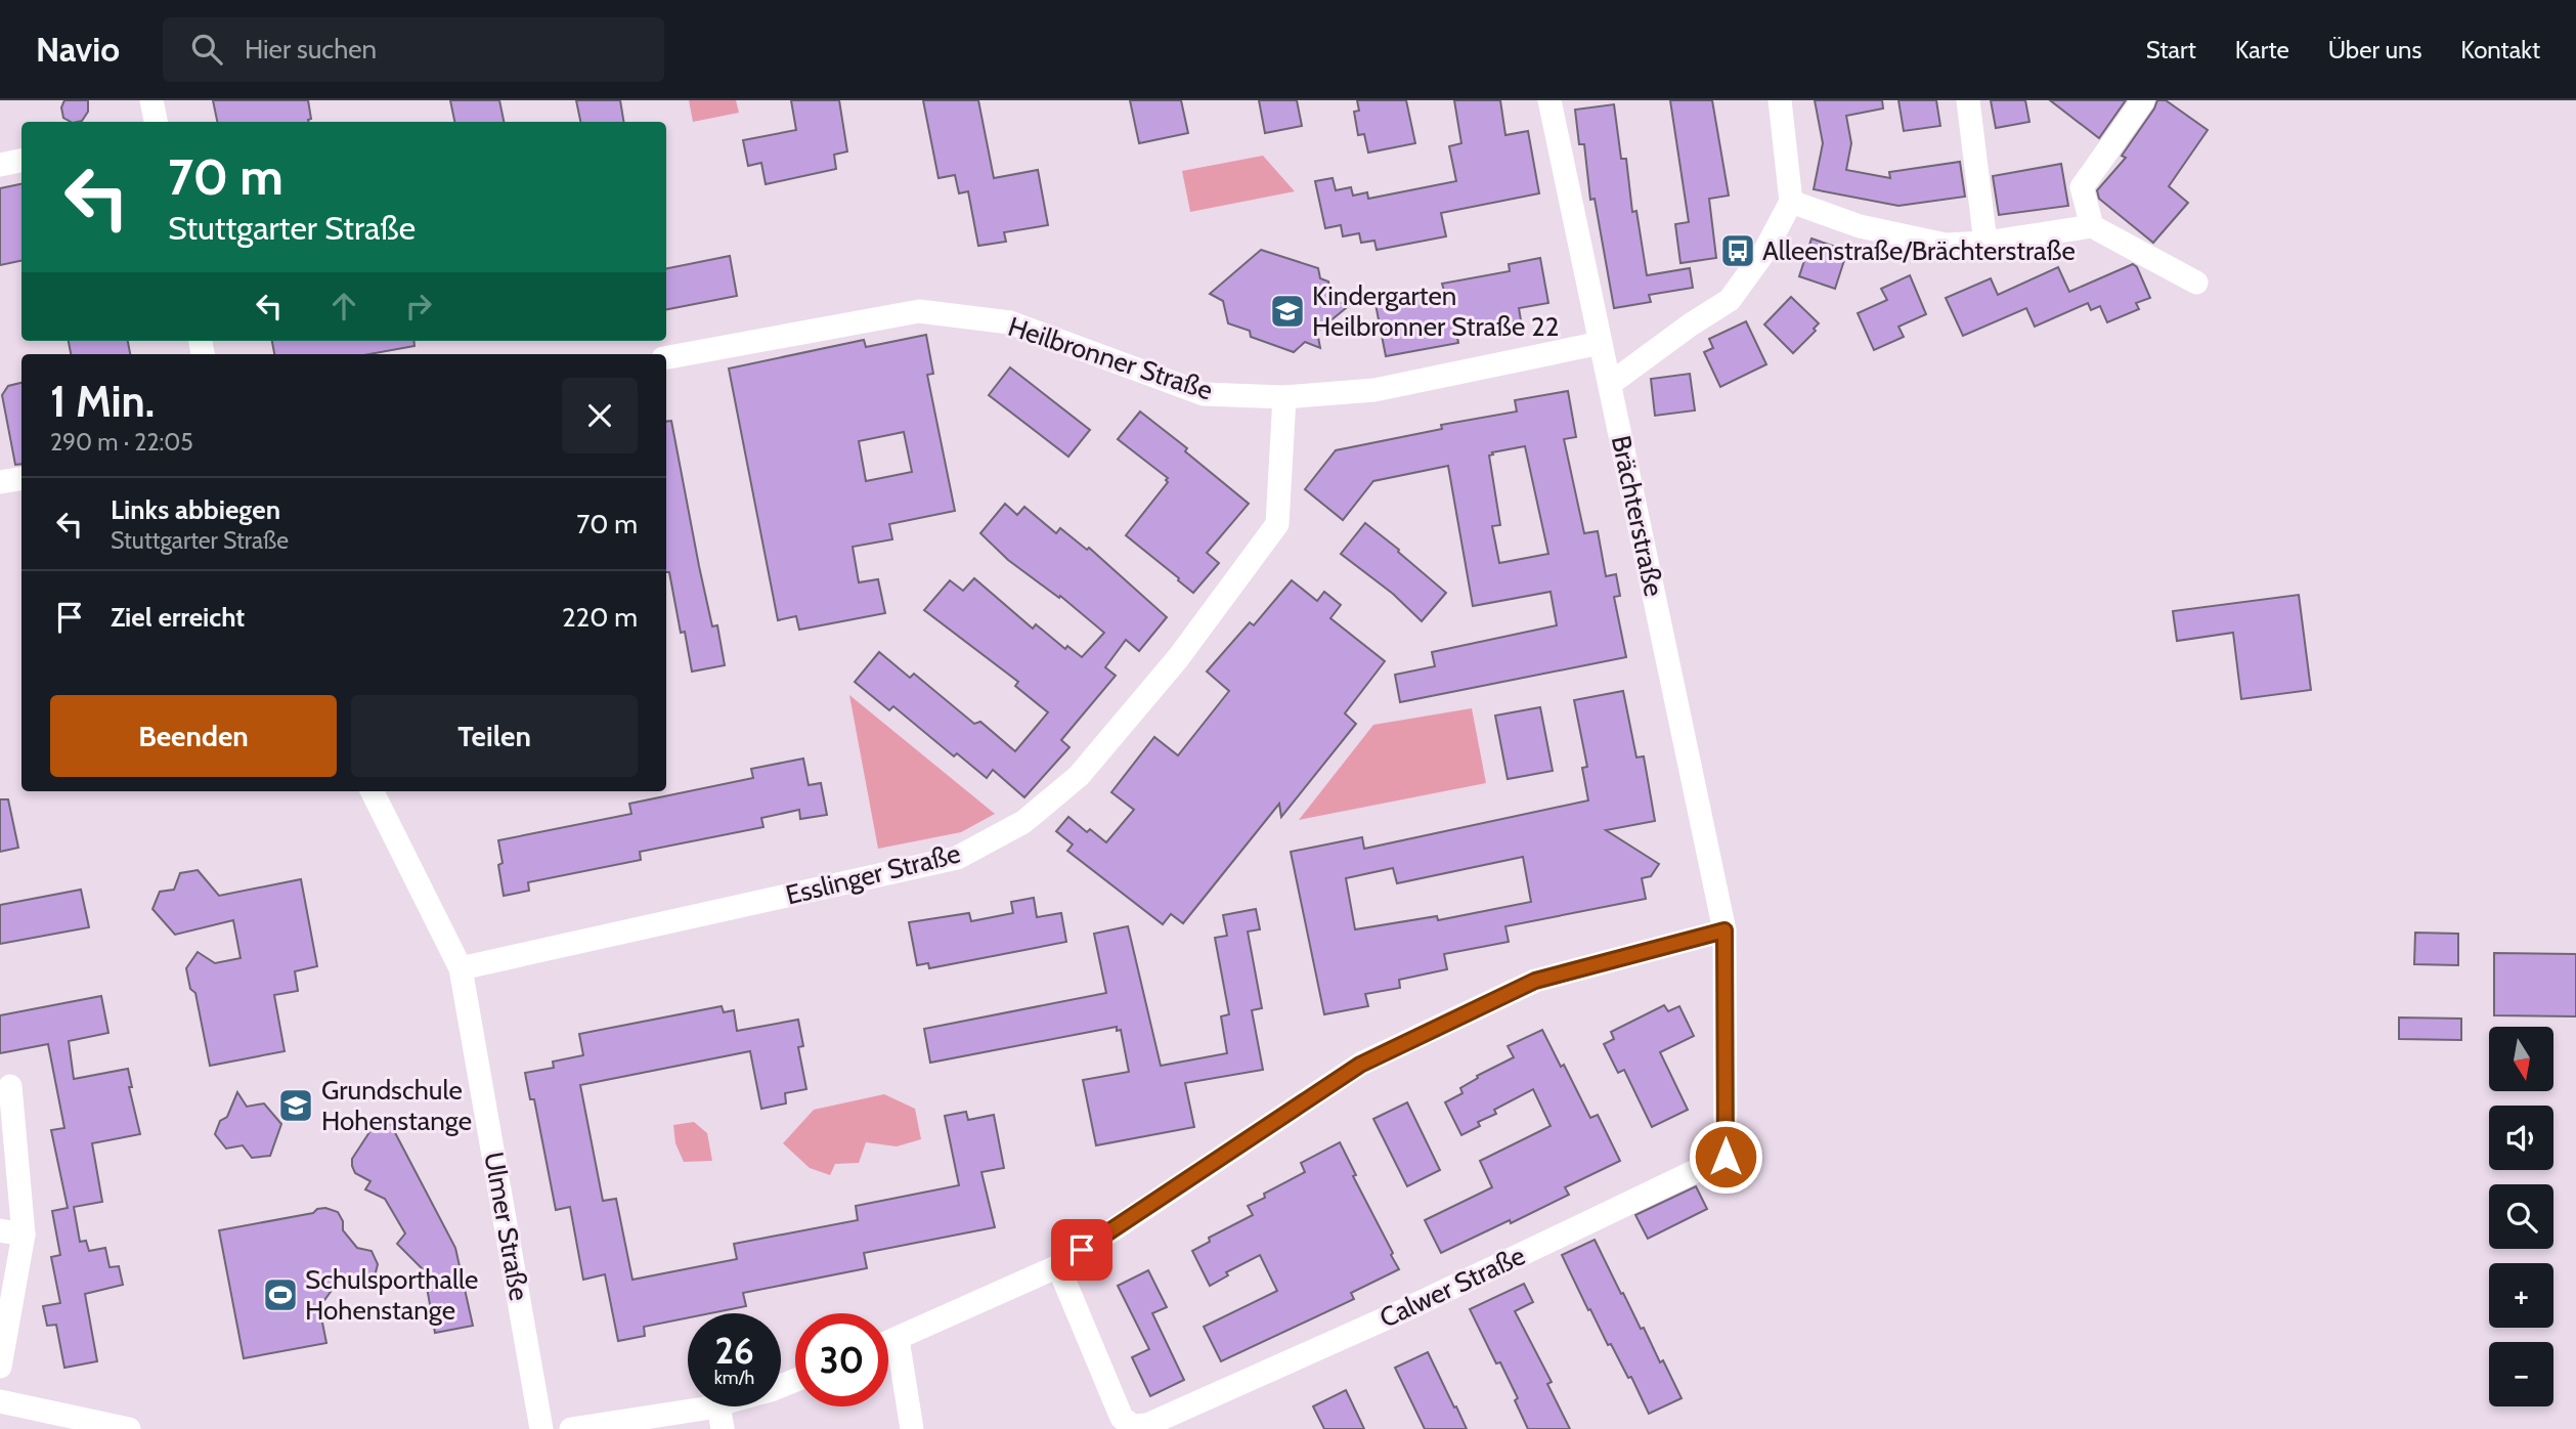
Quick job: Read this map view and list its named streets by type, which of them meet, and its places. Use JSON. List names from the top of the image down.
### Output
{
  "streets": {
    "street": [
      "Heilbronner Straße",
      "Brächterstraße",
      "Esslinger Straße",
      "Ulmer Straße",
      "Calwer Straße"
    ]
  },
  "crossings": [
    ["Heilbronner Straße", "Brächterstraße"],
    ["Heilbronner Straße", "Esslinger Straße"],
    ["Brächterstraße", "Calwer Straße"],
    ["Esslinger Straße", "Ulmer Straße"]
  ],
  "places": {
    "bus stop": ["Alleenstraße/Brächterstraße"],
    "school or university": ["Kindergarten Heilbronner Straße 22", "Grundschule Hohenstange"],
    "sports": ["Schulsporthalle Hohenstange"]
  },
  "north": "bottom",
  "page": {
    "header": "Navio",
    "search": "Hier suchen",
    "nav": [
      "Start",
      "Karte",
      "Über uns",
      "Kontakt"
    ],
    "turn": ["70 m", "Stuttgarter Straße"],
    "heading": ["1 Min.", "290 m · 22:05"],
    "list": [
      {
        "name": "Links abbiegen",
        "note": "Stuttgarter Straße",
        "value": "70 m"
      },
      {
        "name": "Ziel erreicht",
        "value": "220 m"
      }
    ],
    "buttons": ["Beenden", "Teilen"],
    "map_buttons": ["+", "−"],
    "speed": "26 km/h",
    "limit": "30"
  }
}
